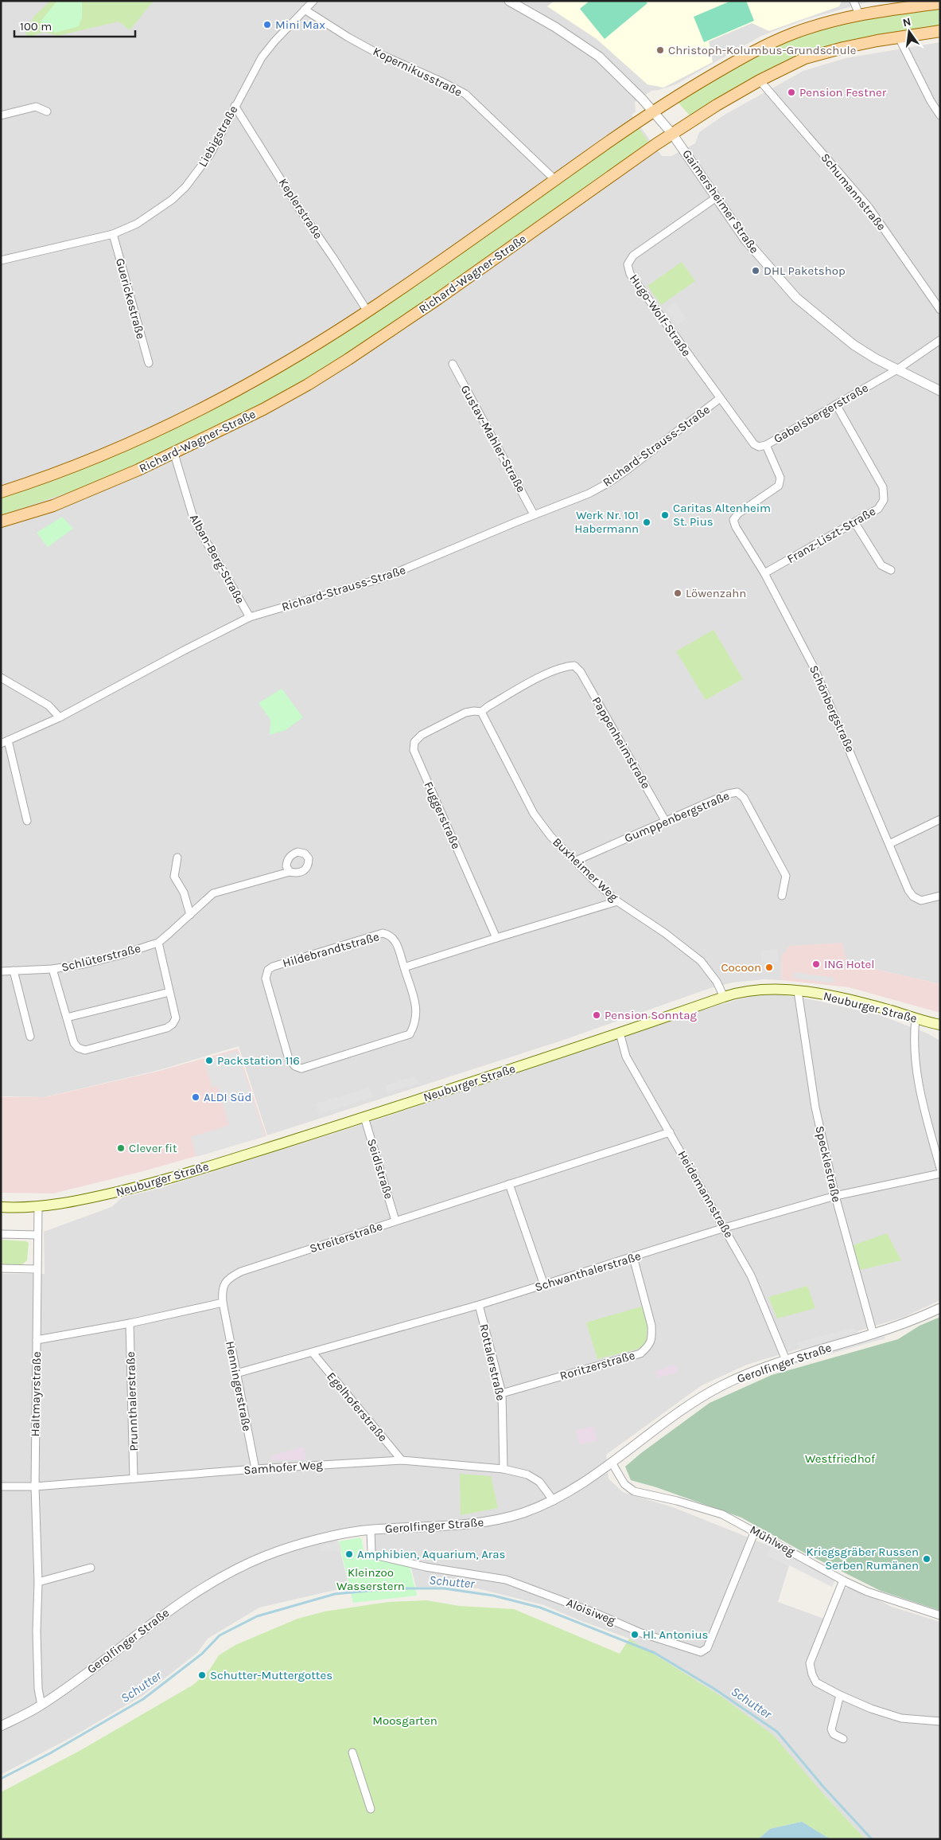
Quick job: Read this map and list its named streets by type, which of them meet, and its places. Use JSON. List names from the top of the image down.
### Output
{
  "streets": {
    "main road": ["Richard-Wagner-Straße", "Neuburger Straße"],
    "street": [
      "Kopernikusstraße",
      "Liebigstraße",
      "Schumannstraße",
      "Gaimersheimer Straße",
      "Keplerstraße",
      "Guerickestraße",
      "Hugo-Wolf-Straße",
      "Gabelsbergerstraße",
      "Gustav-Mahler-Straße",
      "Richard-Strauss-Straße",
      "Franz-Liszt-Straße",
      "Alban-Berg-Straße",
      "Schönbergstraße",
      "Pappenheimstraße",
      "Fuggerstraße",
      "Gumppenbergstraße",
      "Buxheimer Weg",
      "Hildebrandtstraße",
      "Schlüterstraße",
      "Specklestraße",
      "Seidlstraße",
      "Heidemannstraße",
      "Streiterstraße",
      "Schwanthalerstraße",
      "Rottalerstraße",
      "Gerolfinger Straße",
      "Roritzerstraße",
      "Henningerstraße",
      "Haltmayrstraße",
      "Prunnthalerstraße",
      "Egelhoferstraße",
      "Samhofer Weg",
      "Mühlweg",
      "Aloisiweg"
    ]
  },
  "crossings": [
    ["Kopernikusstraße", "Liebigstraße"],
    ["Liebigstraße", "Keplerstraße"],
    ["Liebigstraße", "Guerickestraße"],
    ["Schumannstraße", "Richard-Wagner-Straße"],
    ["Gaimersheimer Straße", "Richard-Wagner-Straße"],
    ["Gaimersheimer Straße", "Hugo-Wolf-Straße"],
    ["Gaimersheimer Straße", "Gabelsbergerstraße"],
    ["Richard-Wagner-Straße", "Alban-Berg-Straße"],
    ["Hugo-Wolf-Straße", "Gabelsbergerstraße"],
    ["Hugo-Wolf-Straße", "Richard-Strauss-Straße"],
    ["Gabelsbergerstraße", "Franz-Liszt-Straße"],
    ["Gabelsbergerstraße", "Schönbergstraße"],
    ["Gustav-Mahler-Straße", "Richard-Strauss-Straße"],
    ["Richard-Strauss-Straße", "Alban-Berg-Straße"],
    ["Franz-Liszt-Straße", "Schönbergstraße"],
    ["Pappenheimstraße", "Fuggerstraße"],
    ["Pappenheimstraße", "Gumppenbergstraße"],
    ["Fuggerstraße", "Buxheimer Weg"],
    ["Gumppenbergstraße", "Buxheimer Weg"],
    ["Buxheimer Weg", "Neuburger Straße"],
    ["Neuburger Straße", "Specklestraße"],
    ["Neuburger Straße", "Seidlstraße"],
    ["Neuburger Straße", "Heidemannstraße"],
    ["Neuburger Straße", "Haltmayrstraße"],
    ["Specklestraße", "Schwanthalerstraße"],
    ["Specklestraße", "Gerolfinger Straße"],
    ["Seidlstraße", "Streiterstraße"],
    ["Heidemannstraße", "Streiterstraße"],
    ["Heidemannstraße", "Schwanthalerstraße"],
    ["Heidemannstraße", "Gerolfinger Straße"],
    ["Streiterstraße", "Henningerstraße"],
    ["Schwanthalerstraße", "Rottalerstraße"],
    ["Schwanthalerstraße", "Roritzerstraße"],
    ["Schwanthalerstraße", "Henningerstraße"],
    ["Schwanthalerstraße", "Egelhoferstraße"],
    ["Rottalerstraße", "Roritzerstraße"],
    ["Rottalerstraße", "Samhofer Weg"],
    ["Gerolfinger Straße", "Haltmayrstraße"],
    ["Gerolfinger Straße", "Samhofer Weg"],
    ["Gerolfinger Straße", "Mühlweg"],
    ["Gerolfinger Straße", "Aloisiweg"],
    ["Henningerstraße", "Samhofer Weg"],
    ["Haltmayrstraße", "Samhofer Weg"],
    ["Prunnthalerstraße", "Samhofer Weg"],
    ["Egelhoferstraße", "Samhofer Weg"],
    ["Mühlweg", "Aloisiweg"]
  ],
  "water": ["Schutter"],
  "parks": ["Westfriedhof", "Kleinzoo Wasserstern", "Moosgarten"],
  "places": [
    "Mini Max",
    "Christoph-Kolumbus-Grundschule",
    "Pension Festner",
    "DHL Paketshop",
    "Caritas Altenheim St. Pius",
    "Werk Nr. 101 Habermann",
    "Löwenzahn",
    "ING Hotel",
    "Cocoon",
    "Pension Sonntag",
    "Packstation 116",
    "ALDI Süd",
    "Clever fit",
    "Amphibien, Aquarium, Aras",
    "Kriegsgräber Russen Serben Rumänen",
    "Hl. Antonius",
    "Schutter-Muttergottes"
  ],
  "scale_bar": "100 m",
  "north": "top"
}
